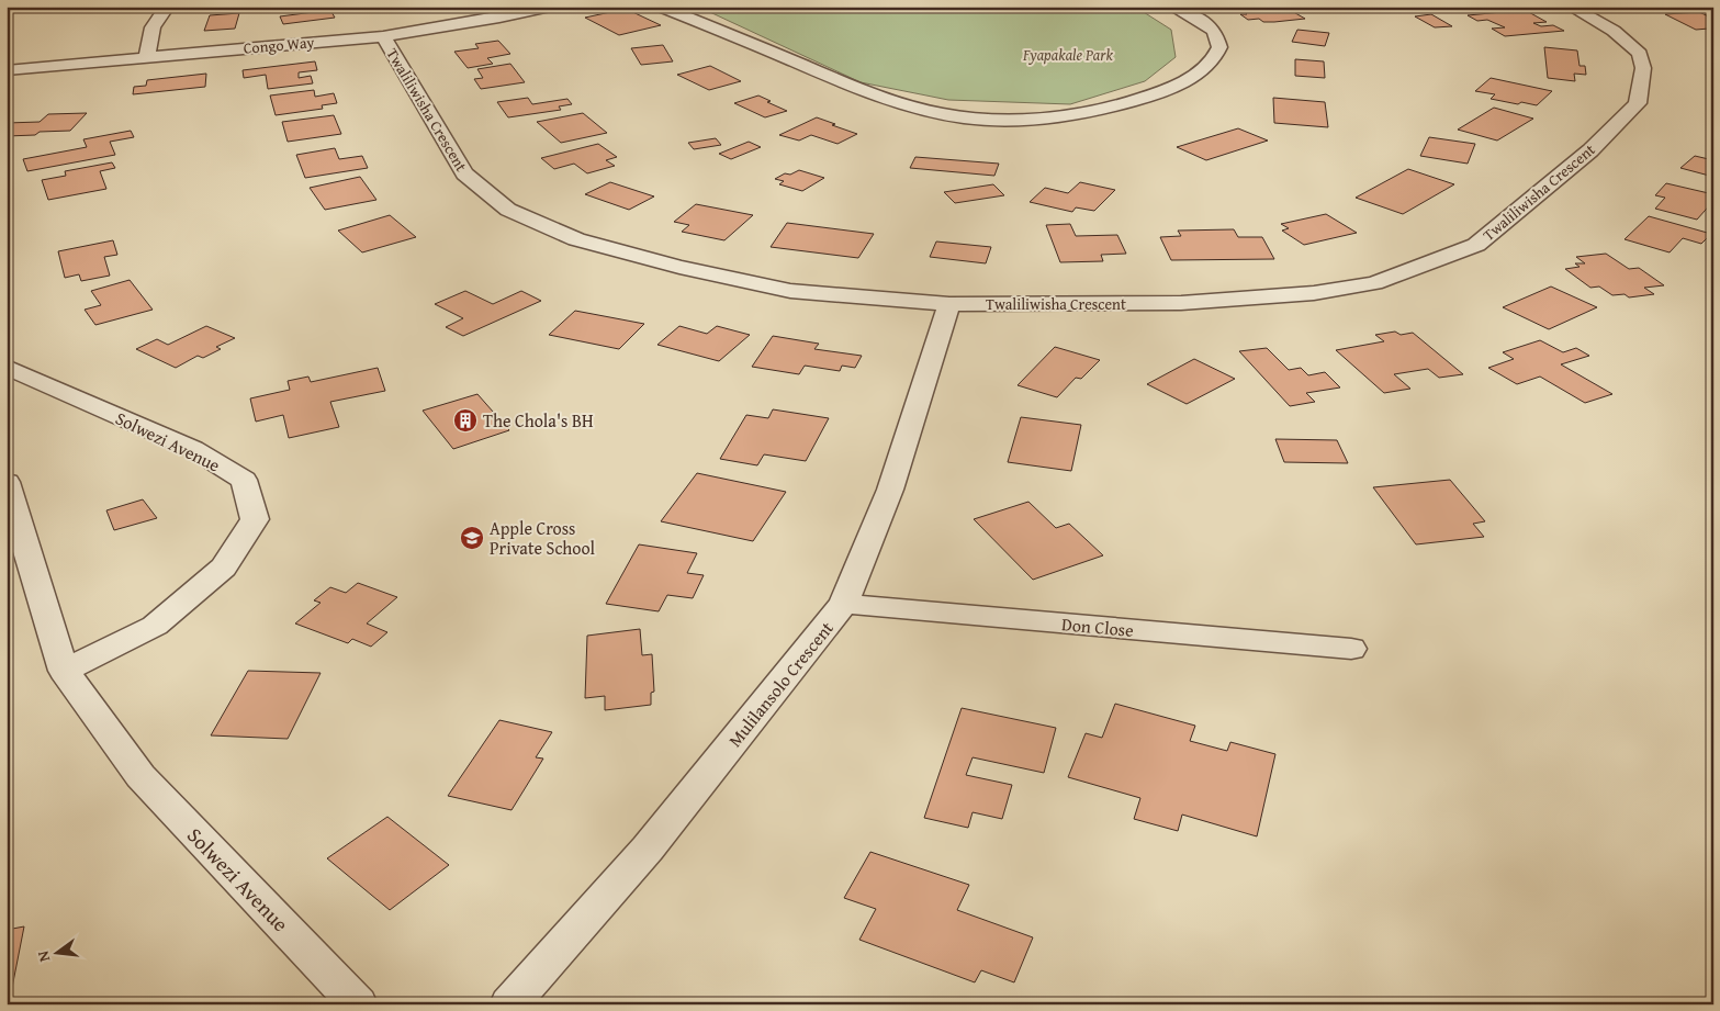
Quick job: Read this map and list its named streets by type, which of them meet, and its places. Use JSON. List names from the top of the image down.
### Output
{
  "streets": {
    "street": [
      "Congo Way",
      "Twaliliwisha Crescent",
      "Solwezi Avenue",
      "Don Close",
      "Mulilansolo Crescent"
    ]
  },
  "crossings": [
    ["Congo Way", "Twaliliwisha Crescent"],
    ["Twaliliwisha Crescent", "Mulilansolo Crescent"],
    ["Don Close", "Mulilansolo Crescent"]
  ],
  "parks": ["Fyapakale Park"],
  "places": {
    "building": ["The Chola's BH"],
    "school or university": ["Apple Cross Private School"]
  },
  "north": "left"
}
